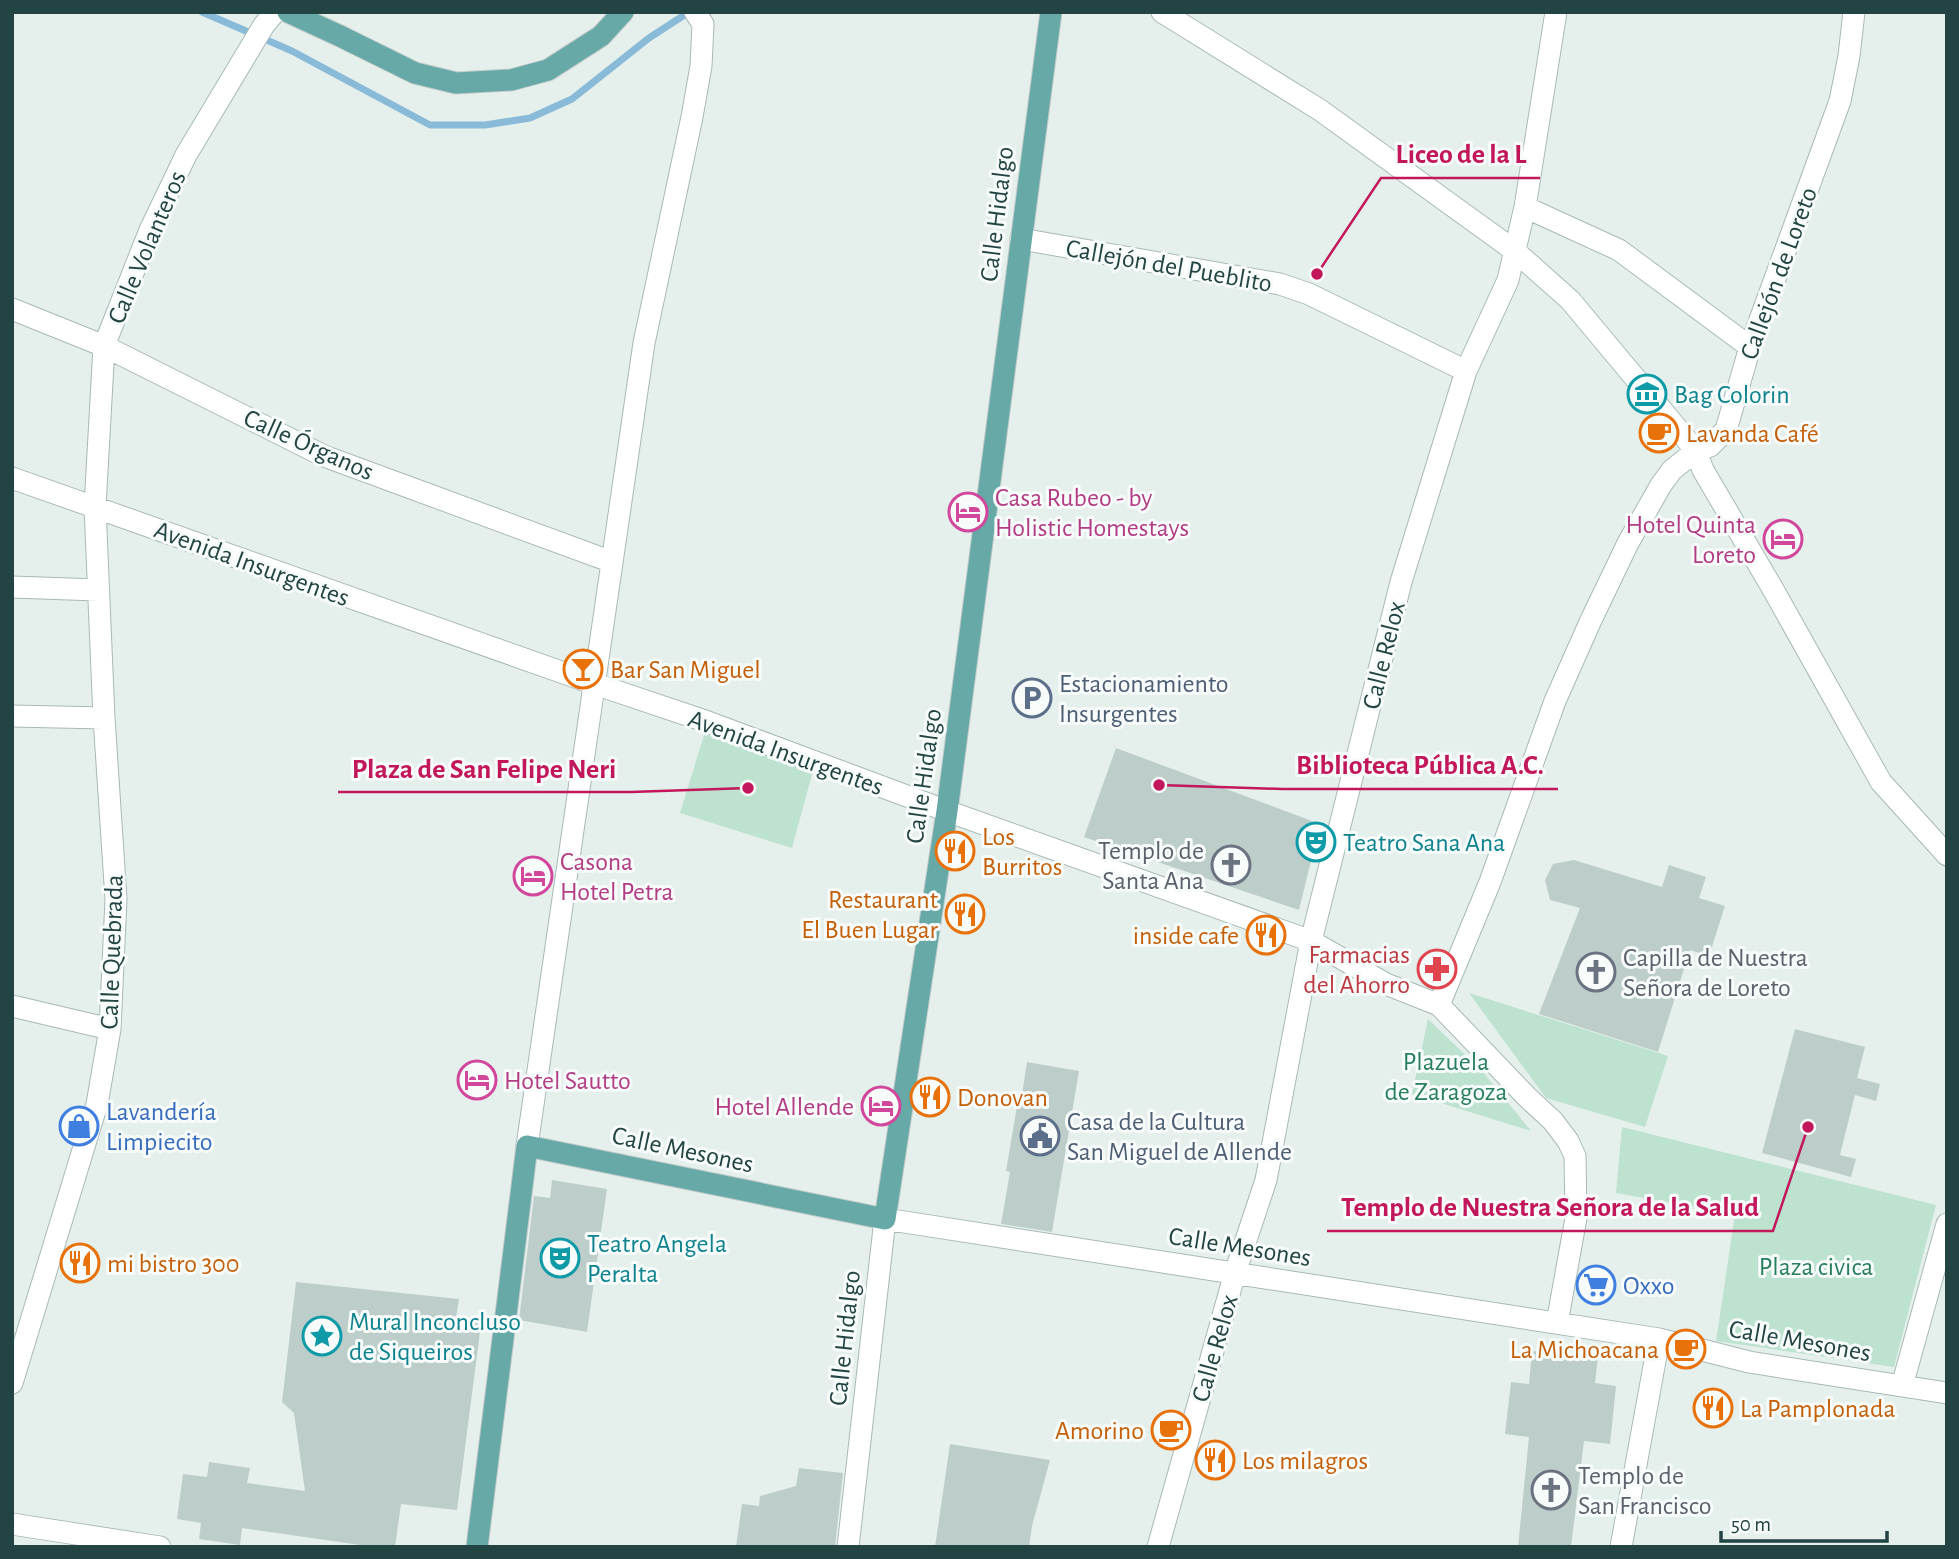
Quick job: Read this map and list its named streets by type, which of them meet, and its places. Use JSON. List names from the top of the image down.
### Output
{
  "streets": {
    "main road": ["Calle Hidalgo", "Calle Mesones"],
    "street": [
      "Calle Volanteros",
      "Callejón del Pueblito",
      "Callejón de Loreto",
      "Calle Órganos",
      "Avenida Insurgentes",
      "Calle Relox",
      "Calle Quebrada"
    ]
  },
  "crossings": [
    ["Calle Hidalgo", "Callejón del Pueblito"],
    ["Calle Hidalgo", "Avenida Insurgentes"],
    ["Calle Hidalgo", "Calle Mesones"],
    ["Calle Volanteros", "Calle Órganos"],
    ["Calle Volanteros", "Avenida Insurgentes"],
    ["Calle Volanteros", "Calle Quebrada"],
    ["Callejón del Pueblito", "Calle Relox"],
    ["Callejón de Loreto", "Avenida Insurgentes"],
    ["Avenida Insurgentes", "Calle Relox"],
    ["Avenida Insurgentes", "Calle Quebrada"],
    ["Avenida Insurgentes", "Calle Mesones"],
    ["Calle Relox", "Calle Mesones"]
  ],
  "parks": ["Plazuela de Zaragoza", "Plaza civica"],
  "places": {
    "other": [
      "Liceo de la L",
      "Biblioteca Pública A.C.",
      "Plaza de San Felipe Neri",
      "Templo de Nuestra Señora de la Salud"
    ],
    "museum": ["Bag Colorin"],
    "cafe": ["Lavanda Café", "La Michoacana", "Amorino"],
    "hotel": [
      "Casa Rubeo - by Holistic Homestays",
      "Hotel Quinta Loreto",
      "Casona Hotel Petra",
      "Hotel Sautto",
      "Hotel Allende"
    ],
    "bar": ["Bar San Miguel"],
    "parking": ["Estacionamiento Insurgentes"],
    "theatre": ["Teatro Sana Ana", "Teatro Angela Peralta"],
    "restaurant": [
      "Los Burritos",
      "Restaurant El Buen Lugar",
      "inside cafe",
      "Donovan",
      "mi bistro 300",
      "La Pamplonada",
      "Los milagros"
    ],
    "church": ["Templo de Santa Ana", "Capilla de Nuestra Señora de Loreto", "Templo de San Francisco"],
    "pharmacy": ["Farmacias del Ahorro"],
    "shop": ["Lavandería Limpiecito"],
    "public building": ["Casa de la Cultura San Miguel de Allende"],
    "supermarket": ["Oxxo"],
    "place": ["Mural Inconcluso de Siqueiros"]
  },
  "scale_bar": "50 m"
}
